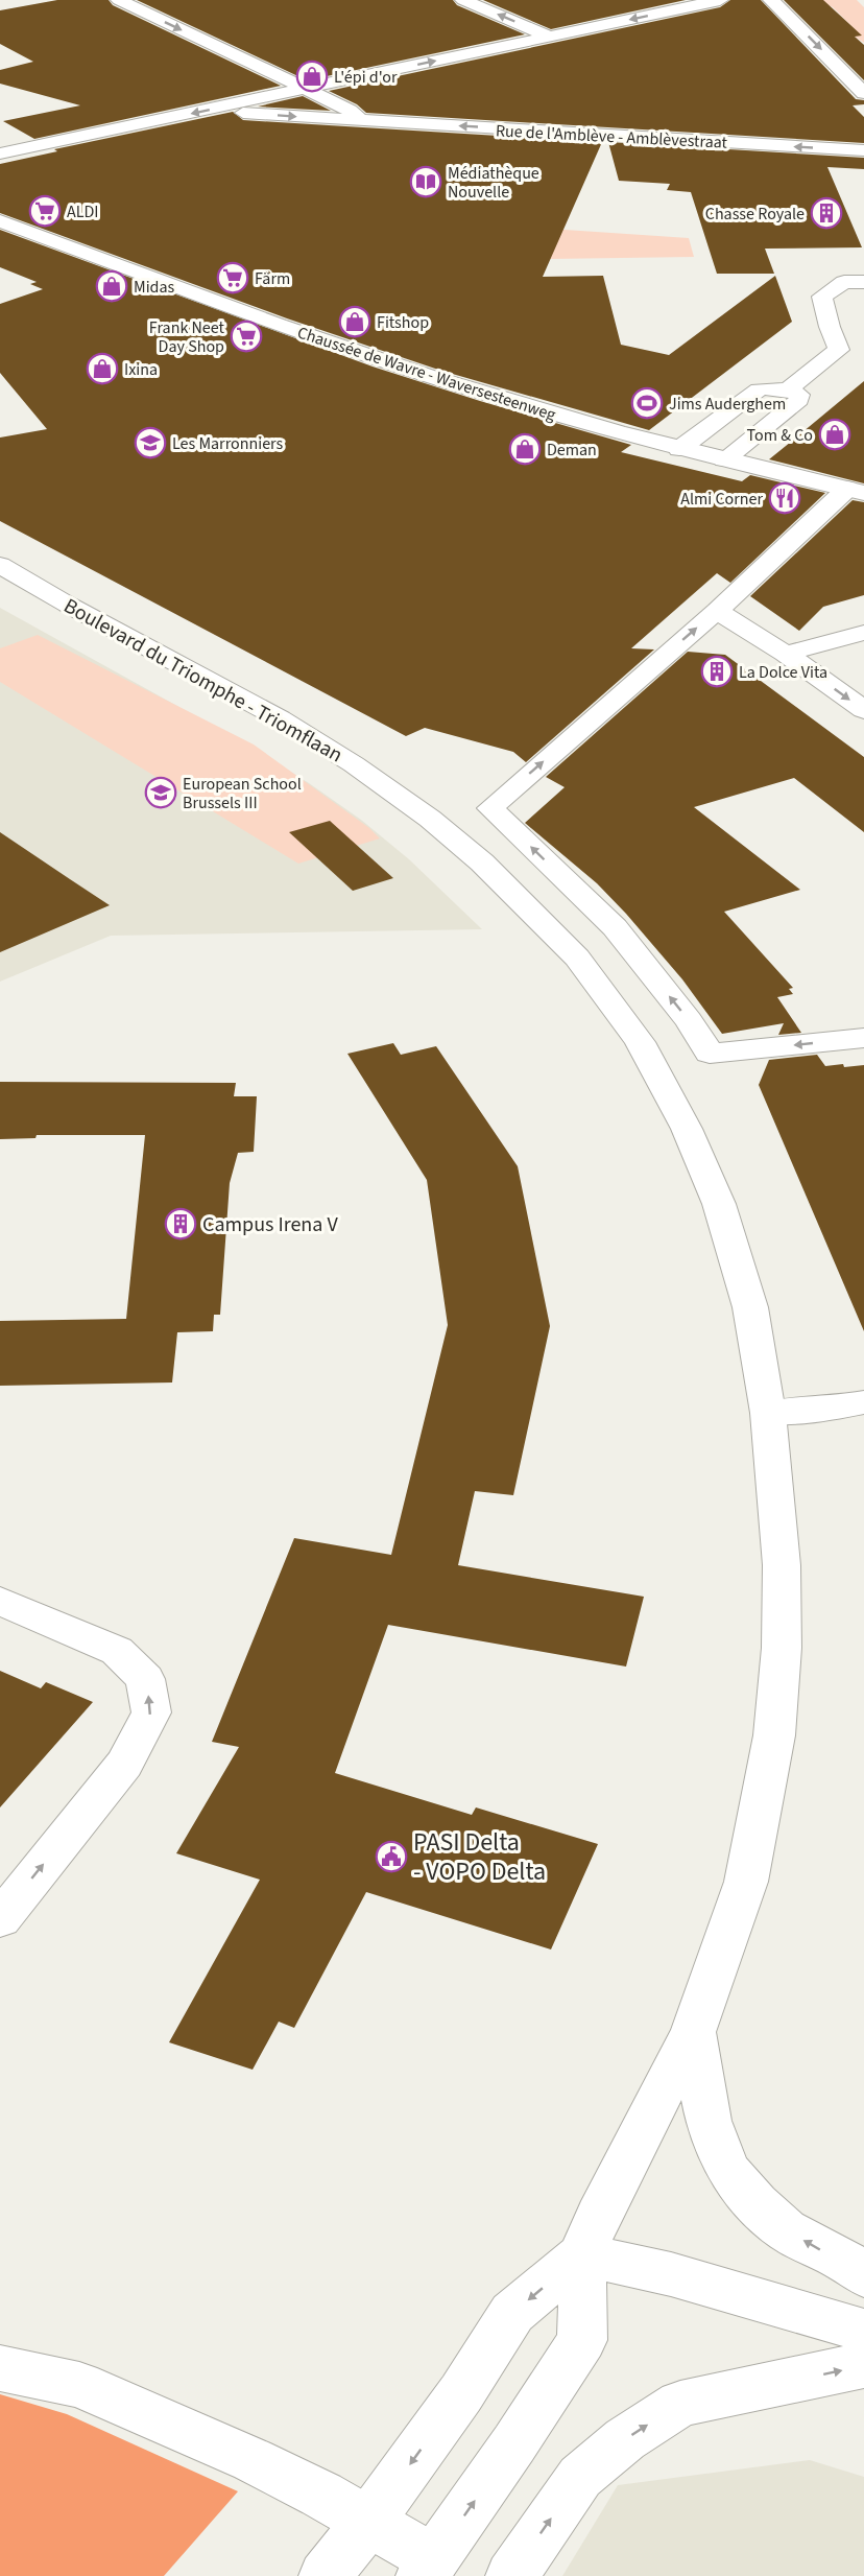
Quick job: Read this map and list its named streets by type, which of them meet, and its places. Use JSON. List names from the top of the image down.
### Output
{
  "streets": {
    "street": ["Rue de l'Amblève - Amblèvestraat", "Chaussée de Wavre - Waversesteenweg", "Boulevard du Triomphe - Triomflaan"]
  },
  "places": {
    "shop": [
      "L'épi d'or",
      "Midas",
      "Fitshop",
      "Ixina",
      "Tom & Co",
      "Deman"
    ],
    "library": ["Médiathèque Nouvelle"],
    "supermarket": ["ALDI", "Färm", "Frank Neet Day Shop"],
    "building": ["Chasse Royale", "La Dolce Vita", "Campus Irena V"],
    "sports": ["Jims Auderghem"],
    "school or university": ["Les Marronniers", "European School Brussels III"],
    "restaurant": ["Almi Corner"],
    "public building": ["PASI Delta - VOPO Delta"]
  }
}
